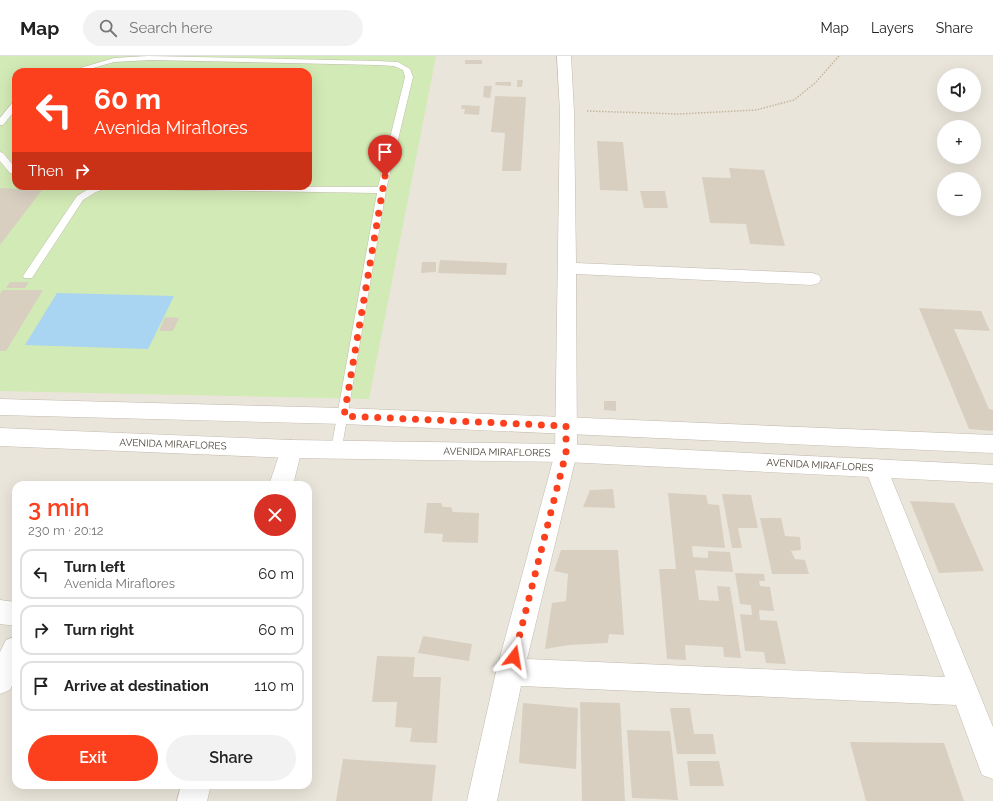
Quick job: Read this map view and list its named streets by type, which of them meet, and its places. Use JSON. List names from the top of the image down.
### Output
{
  "streets": {
    "street": ["AVENIDA MIRAFLORES"]
  },
  "page": {
    "header": "Map",
    "search": "Search here",
    "nav": ["Map", "Layers", "Share"],
    "map_buttons": ["+", "−"],
    "turn": ["60 m", "Avenida Miraflores"],
    "then": "Then",
    "heading": ["3 min", "230 m · 20:12"],
    "list": [
      {
        "name": "Turn left",
        "note": "Avenida Miraflores",
        "value": "60 m"
      },
      {
        "name": "Turn right",
        "value": "60 m"
      },
      {
        "name": "Arrive at destination",
        "value": "110 m"
      }
    ],
    "buttons": ["Exit", "Share"]
  }
}
